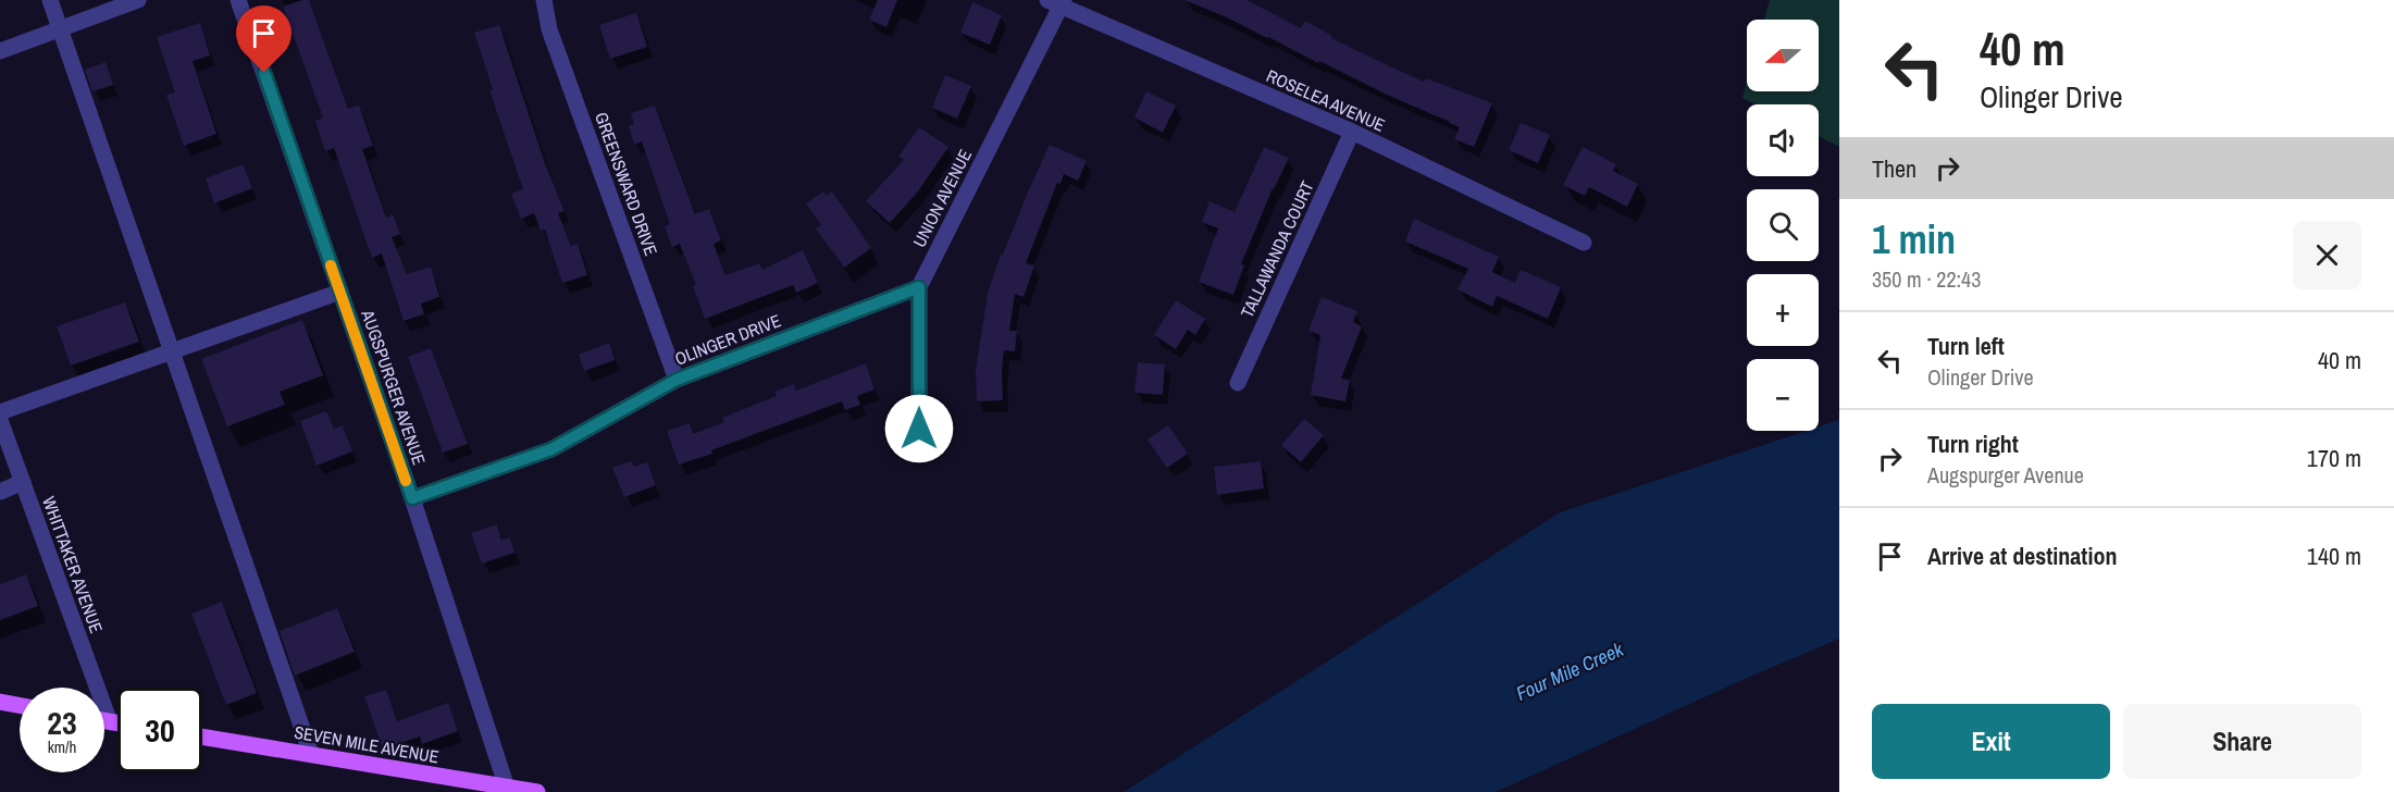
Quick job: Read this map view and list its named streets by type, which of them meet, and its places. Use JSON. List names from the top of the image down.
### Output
{
  "streets": {
    "main road": ["SEVEN MILE AVENUE"],
    "street": [
      "ROSELEA AVENUE",
      "GREENSWARD DRIVE",
      "UNION AVENUE",
      "TALLAWANDA COURT",
      "OLINGER DRIVE",
      "AUGSPURGER AVENUE",
      "WHITTAKER AVENUE"
    ]
  },
  "crossings": [
    ["ROSELEA AVENUE", "UNION AVENUE"],
    ["ROSELEA AVENUE", "TALLAWANDA COURT"],
    ["GREENSWARD DRIVE", "OLINGER DRIVE"],
    ["UNION AVENUE", "OLINGER DRIVE"],
    ["OLINGER DRIVE", "AUGSPURGER AVENUE"],
    ["AUGSPURGER AVENUE", "SEVEN MILE AVENUE"]
  ],
  "water": ["Four Mile Creek"],
  "north": "left",
  "page": {
    "turn": ["40 m", "Olinger Drive"],
    "map_buttons": ["+", "−"],
    "then": "Then",
    "heading": ["1 min", "350 m · 22:43"],
    "list": [
      {
        "name": "Turn left",
        "note": "Olinger Drive",
        "value": "40 m"
      },
      {
        "name": "Turn right",
        "note": "Augspurger Avenue",
        "value": "170 m"
      },
      {
        "name": "Arrive at destination",
        "value": "140 m"
      }
    ],
    "speed": "23 km/h",
    "limit": "30",
    "buttons": ["Exit", "Share"]
  }
}
